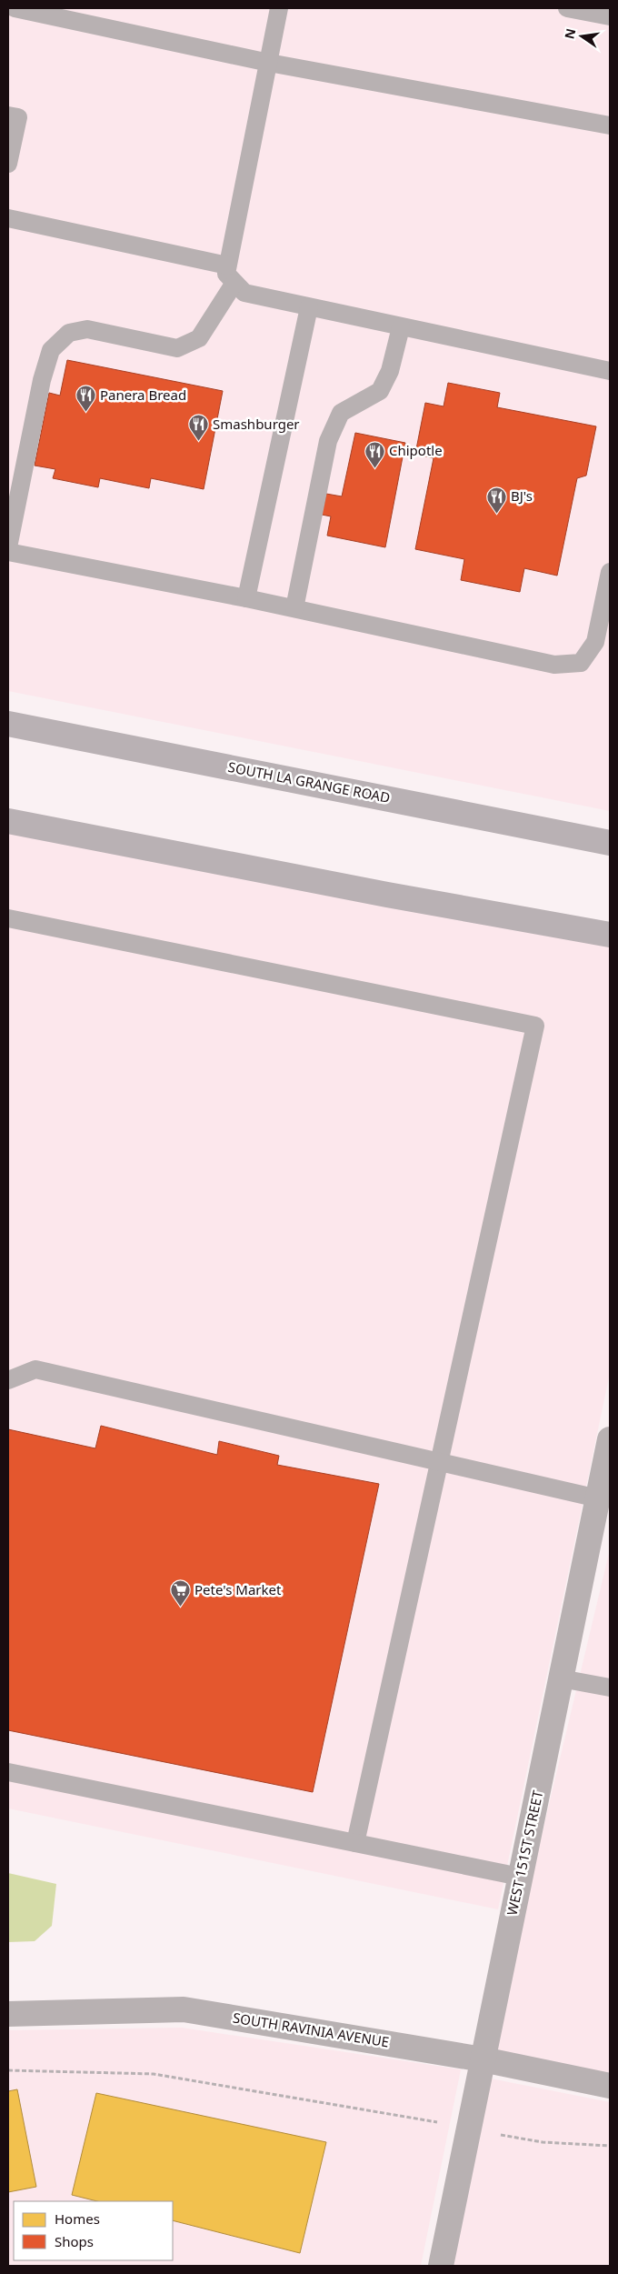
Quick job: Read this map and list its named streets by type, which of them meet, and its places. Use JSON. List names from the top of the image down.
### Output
{
  "streets": {
    "highway": ["SOUTH LA GRANGE ROAD"],
    "street": ["WEST 151ST STREET", "SOUTH RAVINIA AVENUE"]
  },
  "crossings": [
    ["WEST 151ST STREET", "SOUTH RAVINIA AVENUE"]
  ],
  "places": {
    "restaurant": [
      "Panera Bread",
      "Smashburger",
      "Chipotle",
      "BJ's"
    ],
    "supermarket": ["Pete's Market"]
  },
  "legend": ["Homes", "Shops"],
  "north": "left"
}
